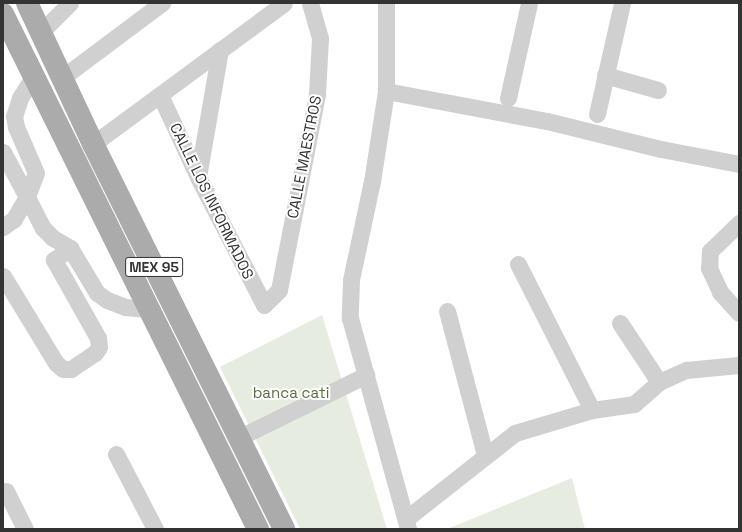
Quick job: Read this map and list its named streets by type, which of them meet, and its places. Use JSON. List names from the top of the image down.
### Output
{
  "streets": {
    "main road": ["MEX 95"],
    "street": ["CALLE MAESTROS", "CALLE LOS INFORMADOS"]
  },
  "crossings": [
    ["CALLE MAESTROS", "CALLE LOS INFORMADOS"]
  ],
  "parks": ["banca cati"]
}
